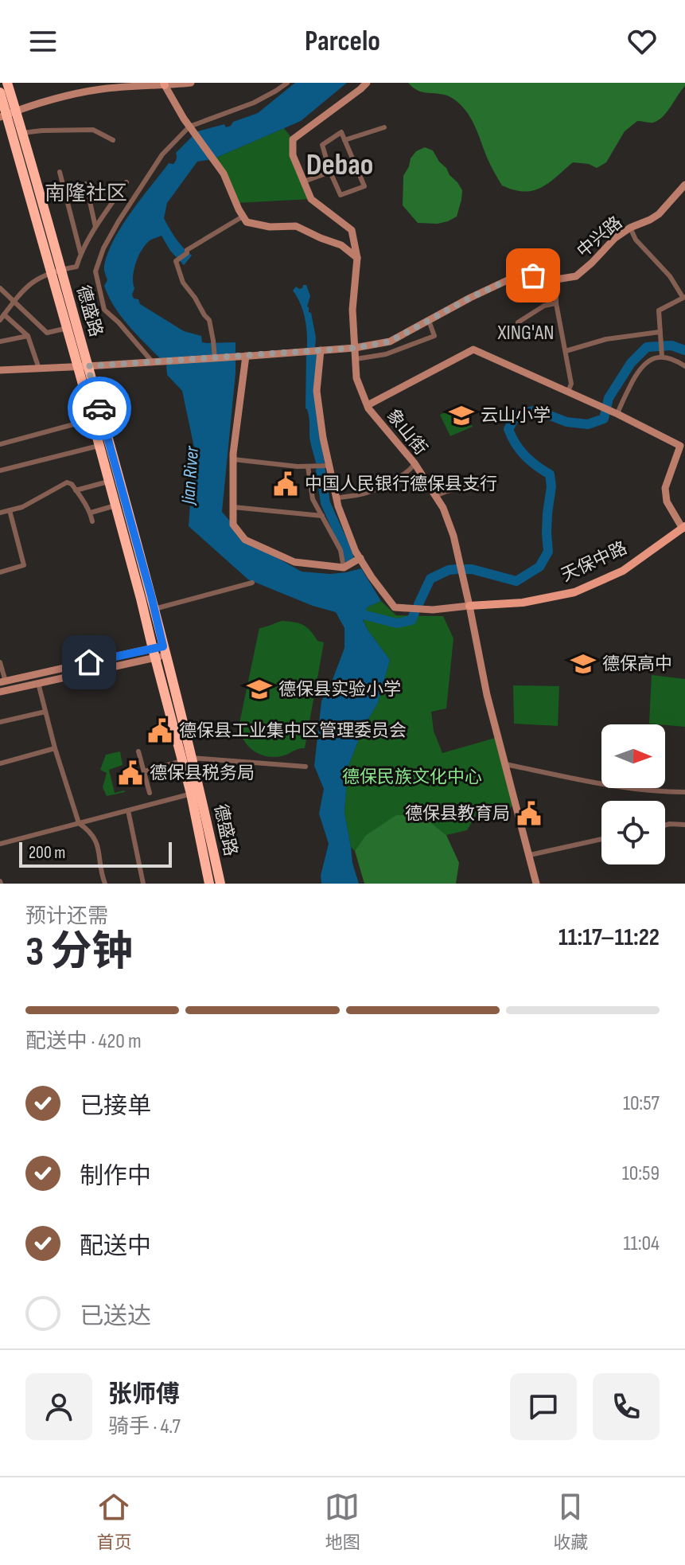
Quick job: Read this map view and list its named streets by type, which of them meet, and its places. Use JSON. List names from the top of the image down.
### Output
{
  "streets": {
    "highway": ["德盛路"],
    "main road": ["天保中路"],
    "street": ["中兴路", "象山街"]
  },
  "crossings": [
    ["中兴路", "德盛路"],
    ["中兴路", "象山街"],
    ["象山街", "天保中路"]
  ],
  "districts": ["Debao", "南隆社区", "XING'AN"],
  "water": ["Jian River"],
  "parks": ["德保民族文化中心"],
  "places": {
    "school or university": ["云山小学", "德保高中", "德保县实验小学"],
    "public building": [
      "中国人民银行德保县支行",
      "德保县工业集中区管理委员会",
      "德保县税务局",
      "德保县教育局"
    ]
  },
  "scale_bar": "200 m",
  "north": "right",
  "page": {
    "header": "Parcelo",
    "scale": "200 m",
    "heading": ["3 分钟", "预计还需", "11:17–11:22"],
    "panel": ["张师傅", "骑手 · 4.7"],
    "bar": "配送中 · 420 m",
    "list": [
      ["已接单", "10:57"],
      ["制作中", "10:59"],
      ["配送中", "11:04"],
      "已送达"
    ],
    "tabs": ["首页", "地图", "收藏"]
  }
}
